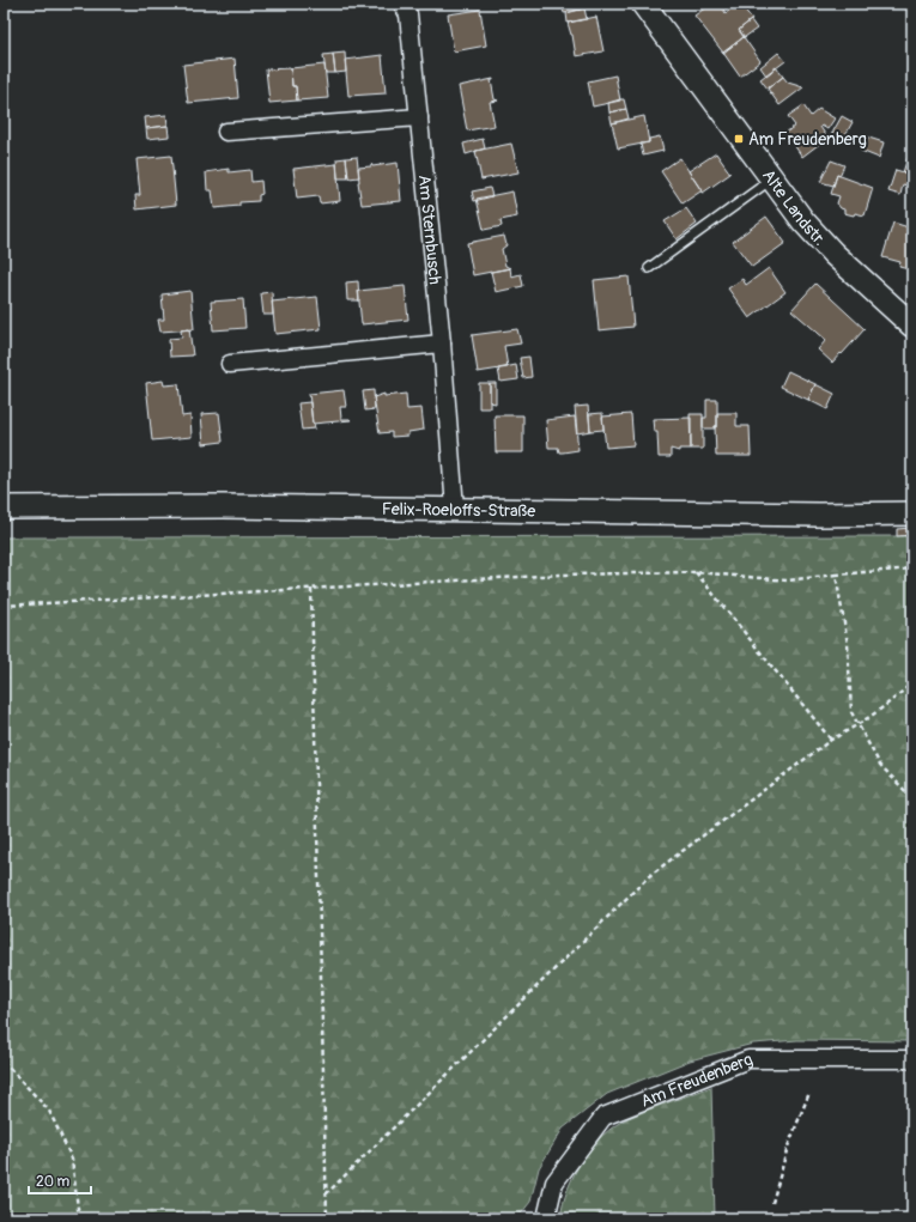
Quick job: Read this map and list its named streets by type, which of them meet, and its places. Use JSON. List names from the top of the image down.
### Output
{
  "streets": {
    "street": [
      "Alte Landstr.",
      "Am Sternbusch",
      "Felix-Roeloffs-Straße",
      "Am Freudenberg"
    ]
  },
  "crossings": [
    ["Am Sternbusch", "Felix-Roeloffs-Straße"]
  ],
  "places": {
    "transit": ["Am Freudenberg"]
  },
  "scale_bar": "20 m"
}
